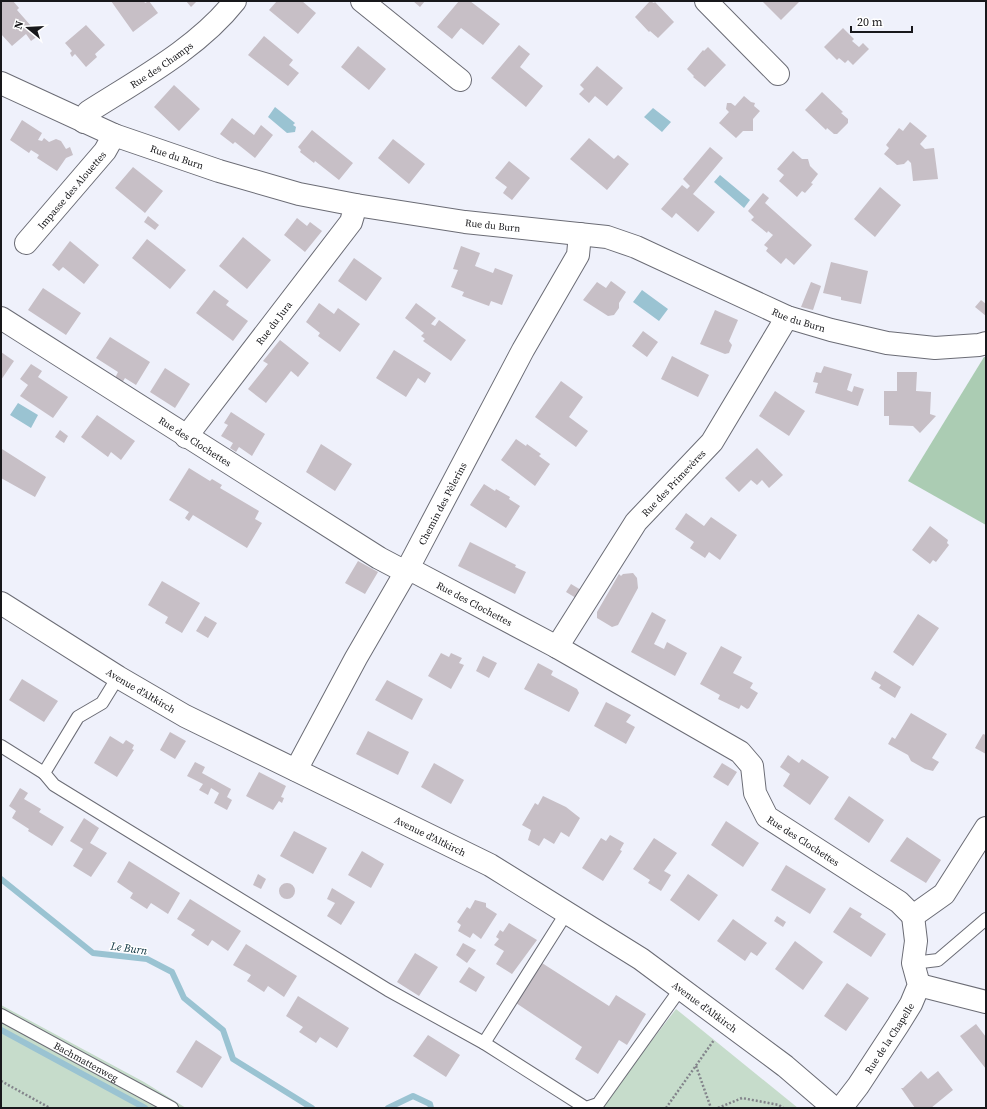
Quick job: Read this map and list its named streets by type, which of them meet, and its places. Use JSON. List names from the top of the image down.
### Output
{
  "streets": {
    "street": [
      "Rue des Champs",
      "Rue du Burn",
      "Impasse des Alouettes",
      "Rue du Jura",
      "Rue des Clochettes",
      "Rue des Primevères",
      "Chemin des Pèlerins",
      "Avenue d'Altkirch",
      "Rue de la Chapelle"
    ],
    "lane": ["Bachmattenweg"]
  },
  "crossings": [
    ["Rue des Champs", "Rue du Burn"],
    ["Rue du Burn", "Impasse des Alouettes"],
    ["Rue du Burn", "Rue du Jura"],
    ["Rue du Burn", "Rue des Primevères"],
    ["Rue du Burn", "Chemin des Pèlerins"],
    ["Rue du Jura", "Rue des Clochettes"],
    ["Rue des Clochettes", "Rue des Primevères"],
    ["Rue des Clochettes", "Chemin des Pèlerins"],
    ["Chemin des Pèlerins", "Avenue d'Altkirch"]
  ],
  "water": ["Le Burn"],
  "scale_bar": "20 m",
  "north": "left"
}
